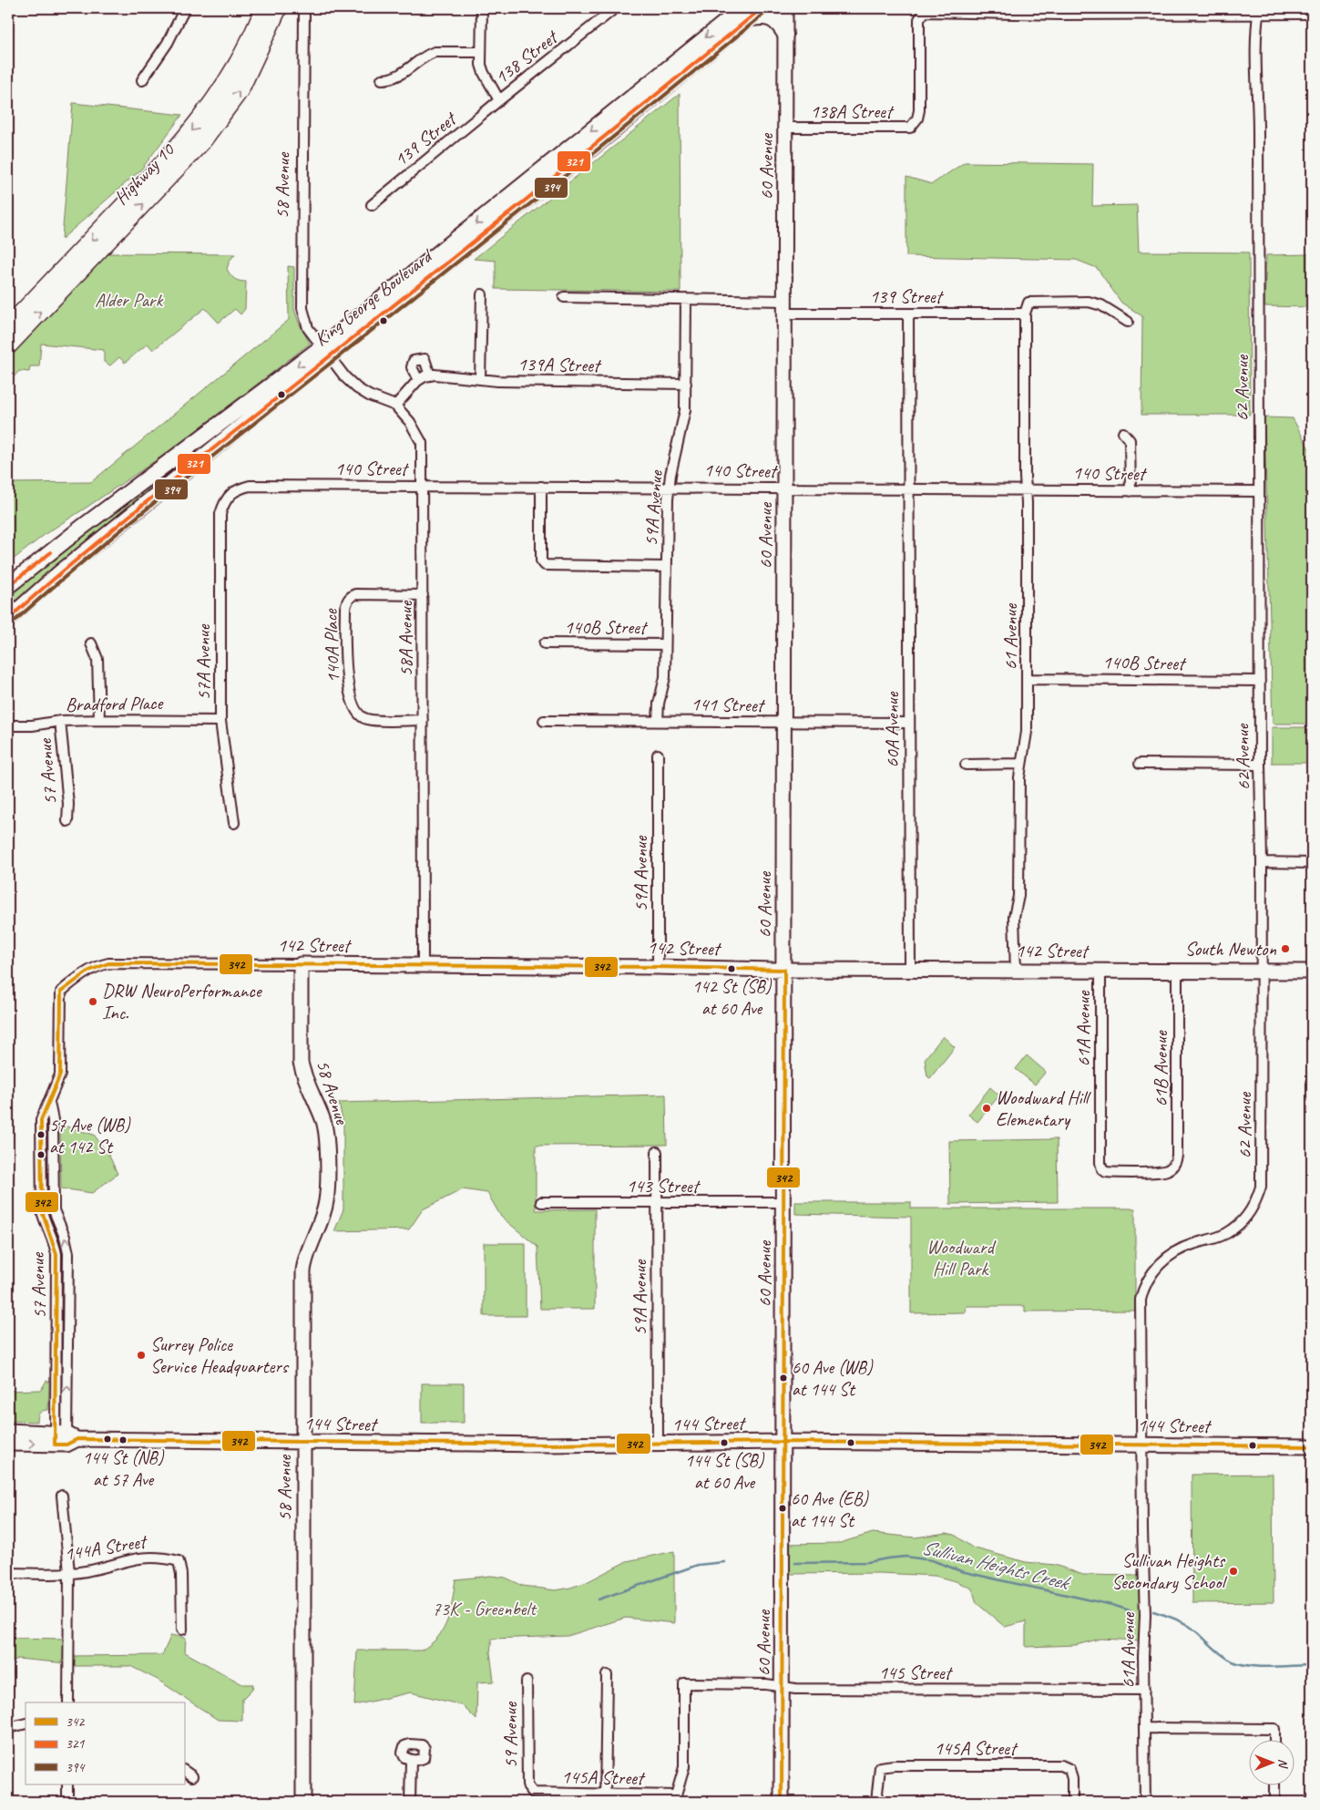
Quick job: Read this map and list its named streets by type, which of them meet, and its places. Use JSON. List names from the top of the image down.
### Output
{
  "streets": {
    "highway": ["Highway 10"],
    "main road": ["King George Boulevard"],
    "street": [
      "138 Street",
      "138A Street",
      "139 Street",
      "60 Avenue",
      "58 Avenue",
      "139A Street",
      "62 Avenue",
      "140 Street",
      "59A Avenue",
      "140B Street",
      "61 Avenue",
      "58A Avenue",
      "140A Place",
      "57A Avenue",
      "Bradford Place",
      "141 Street",
      "60A Avenue",
      "57 Avenue",
      "142 Street",
      "61A Avenue",
      "61B Avenue",
      "143 Street",
      "144 Street",
      "144A Street",
      "145 Street",
      "59 Avenue",
      "145A Street"
    ]
  },
  "crossings": [
    ["138 Street", "139 Street"],
    ["138A Street", "60 Avenue"],
    ["138A Street", "62 Avenue"],
    ["139 Street", "60 Avenue"],
    ["139 Street", "59A Avenue"],
    ["139 Street", "61 Avenue"],
    ["139 Street", "60A Avenue"],
    ["60 Avenue", "140 Street"],
    ["60 Avenue", "141 Street"],
    ["60 Avenue", "142 Street"],
    ["60 Avenue", "143 Street"],
    ["60 Avenue", "144 Street"],
    ["60 Avenue", "145 Street"],
    ["58 Avenue", "King George Boulevard"],
    ["58 Avenue", "58A Avenue"],
    ["58 Avenue", "142 Street"],
    ["58 Avenue", "144 Street"],
    ["King George Boulevard", "58A Avenue"],
    ["139A Street", "59A Avenue"],
    ["139A Street", "58A Avenue"],
    ["62 Avenue", "140 Street"],
    ["62 Avenue", "140B Street"],
    ["62 Avenue", "142 Street"],
    ["62 Avenue", "61A Avenue"],
    ["62 Avenue", "144 Street"],
    ["140 Street", "59A Avenue"],
    ["140 Street", "61 Avenue"],
    ["140 Street", "58A Avenue"],
    ["140 Street", "57A Avenue"],
    ["140 Street", "60A Avenue"],
    ["59A Avenue", "140B Street"],
    ["59A Avenue", "141 Street"],
    ["59A Avenue", "142 Street"],
    ["59A Avenue", "143 Street"],
    ["59A Avenue", "144 Street"],
    ["140B Street", "61 Avenue"],
    ["61 Avenue", "142 Street"],
    ["58A Avenue", "140A Place"],
    ["58A Avenue", "142 Street"],
    ["57A Avenue", "Bradford Place"],
    ["Bradford Place", "57 Avenue"],
    ["141 Street", "60A Avenue"],
    ["60A Avenue", "142 Street"],
    ["57 Avenue", "142 Street"],
    ["57 Avenue", "144 Street"],
    ["142 Street", "61A Avenue"],
    ["142 Street", "61B Avenue"],
    ["61A Avenue", "61B Avenue"],
    ["61A Avenue", "144 Street"],
    ["61A Avenue", "145 Street"],
    ["145 Street", "145A Street"],
    ["59 Avenue", "145A Street"]
  ],
  "water": ["Sullivan Heights Creek"],
  "parks": ["Alder Park", "Woodward Hill Park", "73K - Greenbelt"],
  "places": [
    "South Newton",
    "142 St (SB) at 60 Ave",
    "DRW NeuroPerformance Inc.",
    "Woodward Hill Elementary",
    "57 Ave (WB) at 142 St",
    "Surrey Police Service Headquarters",
    "60 Ave (WB) at 144 St",
    "144 St (NB) at 57 Ave",
    "144 St (SB) at 60 Ave",
    "60 Ave (EB) at 144 St",
    "Sullivan Heights Secondary School"
  ],
  "lines": ["transit line 321", "transit line 394", "transit line 342"],
  "legend": ["342", "321", "394"],
  "north": "right"
}
